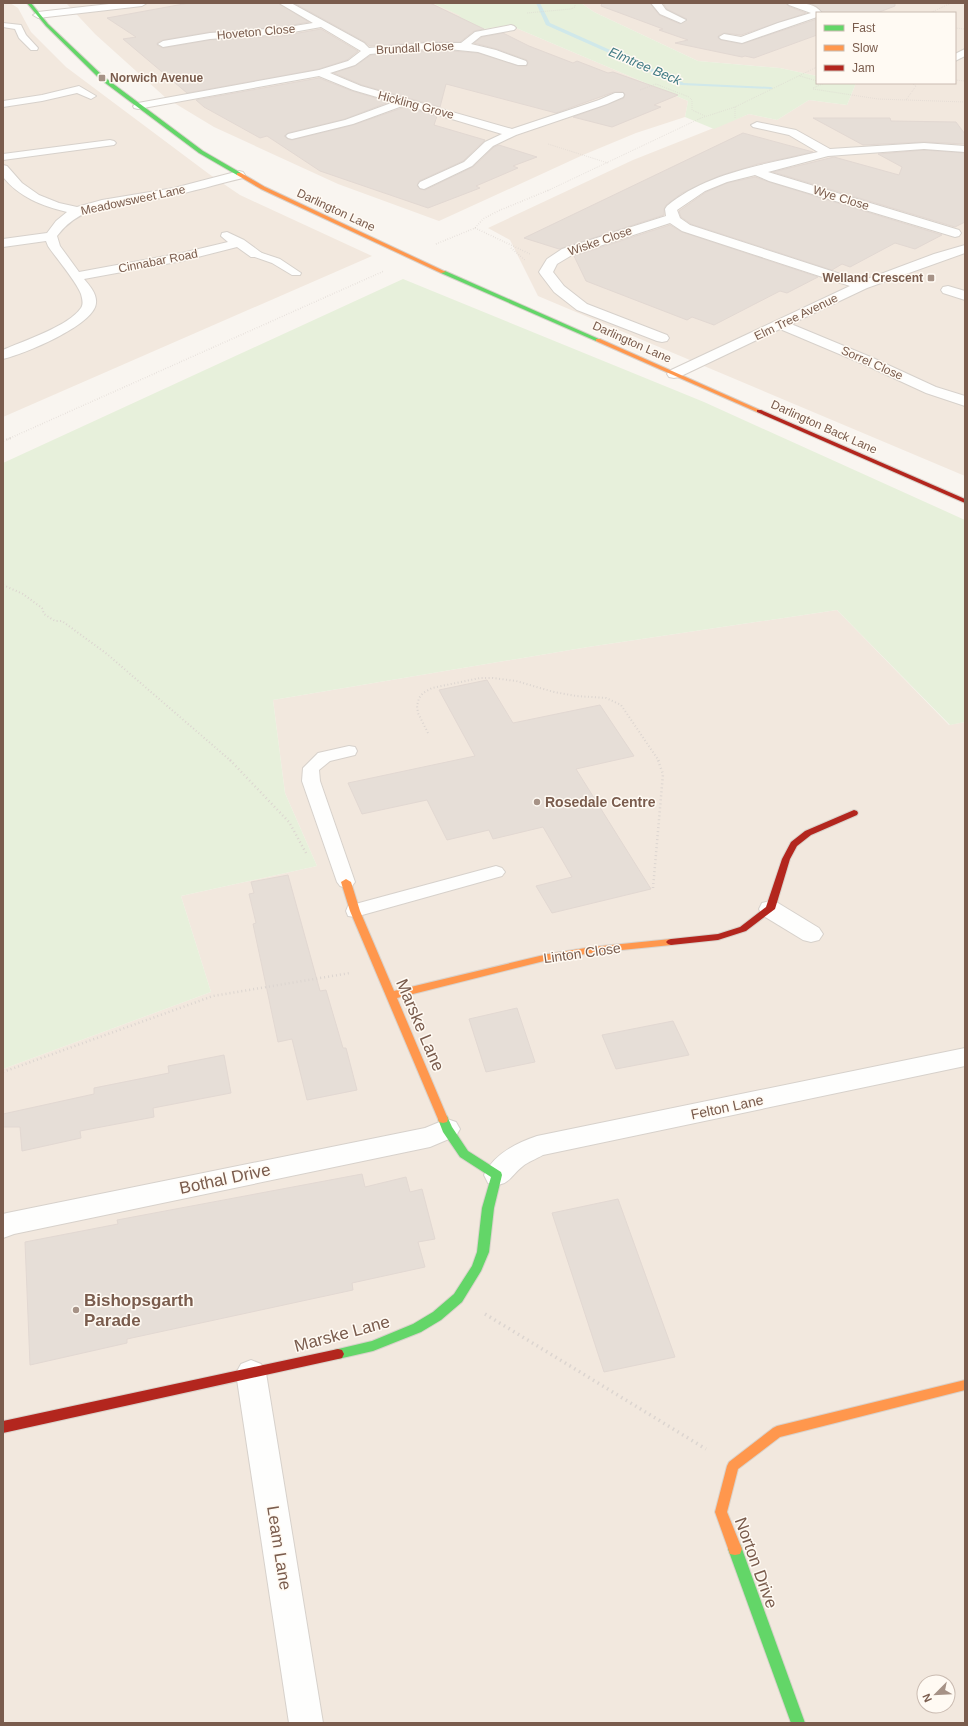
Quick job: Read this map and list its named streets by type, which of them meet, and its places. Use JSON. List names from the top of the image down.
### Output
{
  "streets": {
    "street": [
      "Hoveton Close",
      "Brundall Close",
      "Hickling Grove",
      "Wye Close",
      "Meadowsweet Lane",
      "Darlington Lane",
      "Wiske Close",
      "Cinnabar Road",
      "Elm Tree Avenue",
      "Sorrel Close",
      "Darlington Back Lane",
      "Linton Close",
      "Marske Lane",
      "Felton Lane",
      "Bothal Drive",
      "Leam Lane",
      "Norton Drive"
    ]
  },
  "crossings": [
    ["Meadowsweet Lane", "Darlington Lane"],
    ["Darlington Lane", "Elm Tree Avenue"],
    ["Darlington Lane", "Darlington Back Lane"],
    ["Elm Tree Avenue", "Sorrel Close"],
    ["Elm Tree Avenue", "Darlington Back Lane"],
    ["Linton Close", "Marske Lane"],
    ["Marske Lane", "Felton Lane"],
    ["Marske Lane", "Bothal Drive"],
    ["Marske Lane", "Leam Lane"]
  ],
  "water": ["Elmtree Beck"],
  "places": {
    "transit": ["Norwich Avenue", "Welland Crescent"],
    "other": ["Rosedale Centre", "Bishopsgarth Parade"]
  },
  "legend": ["Fast", "Slow", "Jam"],
  "north": "bottom left"
}
